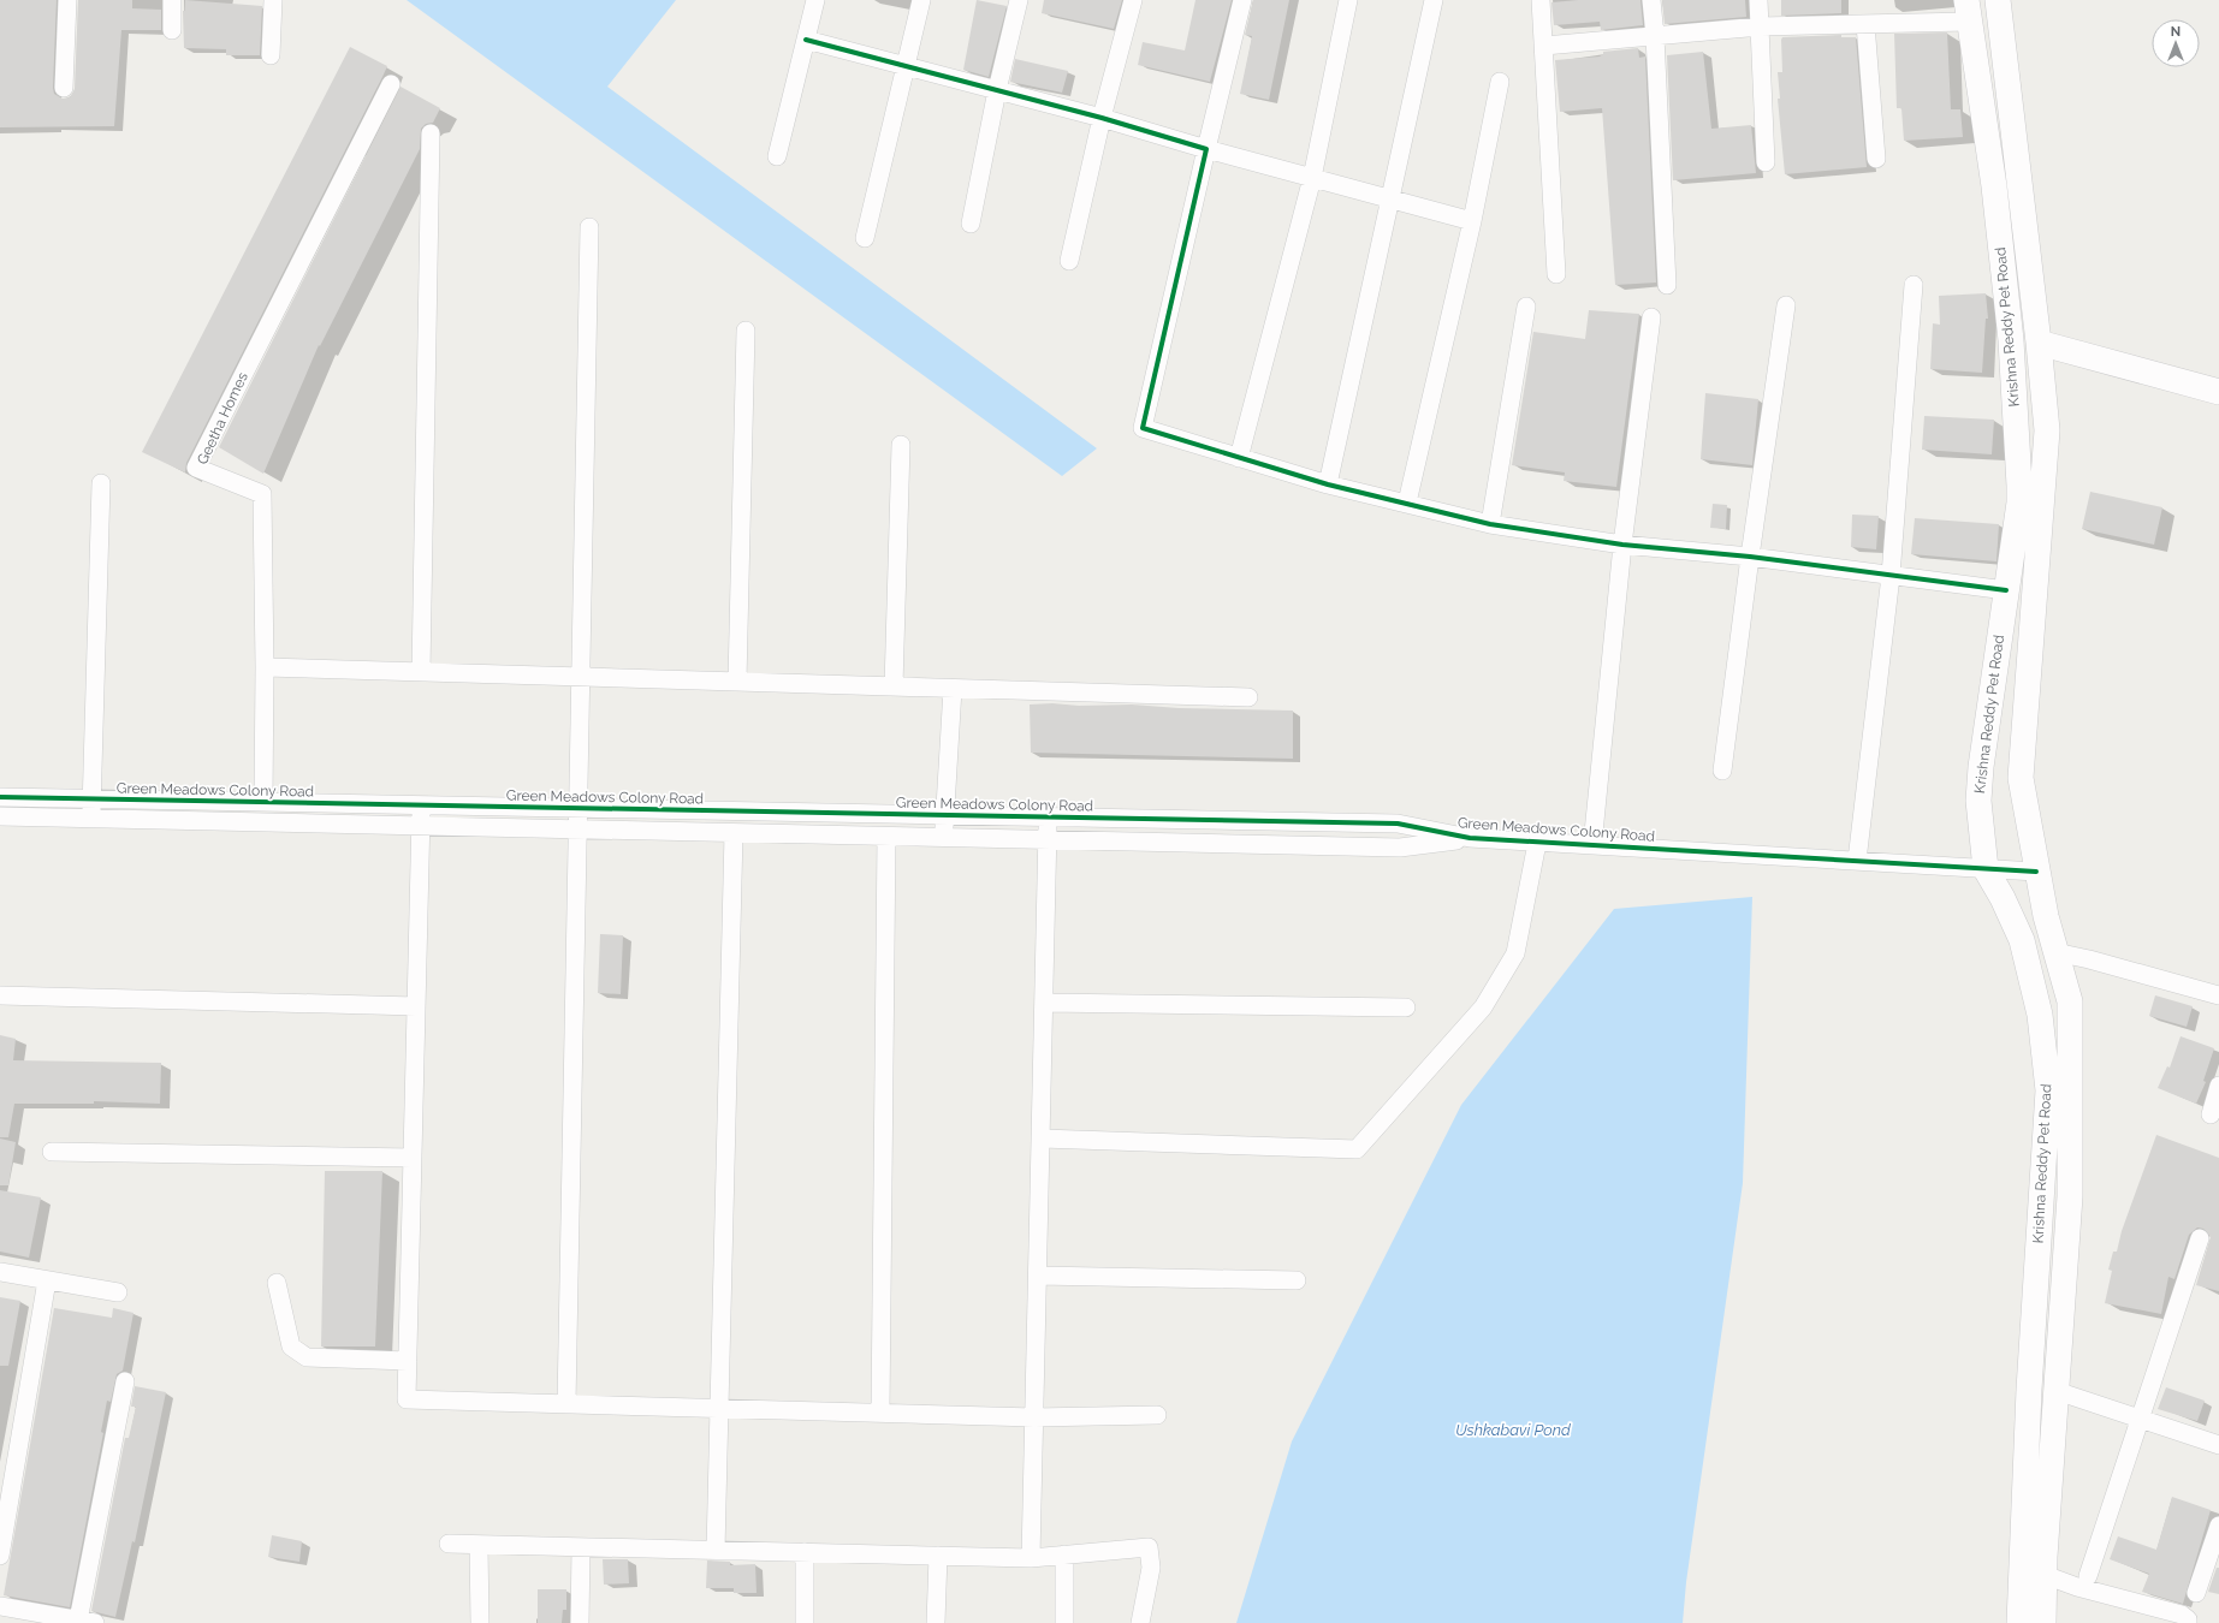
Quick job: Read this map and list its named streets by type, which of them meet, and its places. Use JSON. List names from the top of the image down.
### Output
{
  "streets": {
    "main road": ["Krishna Reddy Pet Road"],
    "street": ["Geetha Homes", "Green Meadows Colony Road"]
  },
  "crossings": [
    ["Krishna Reddy Pet Road", "Green Meadows Colony Road"],
    ["Geetha Homes", "Green Meadows Colony Road"]
  ],
  "water": ["Ushkabavi Pond"],
  "north": "top"
}
